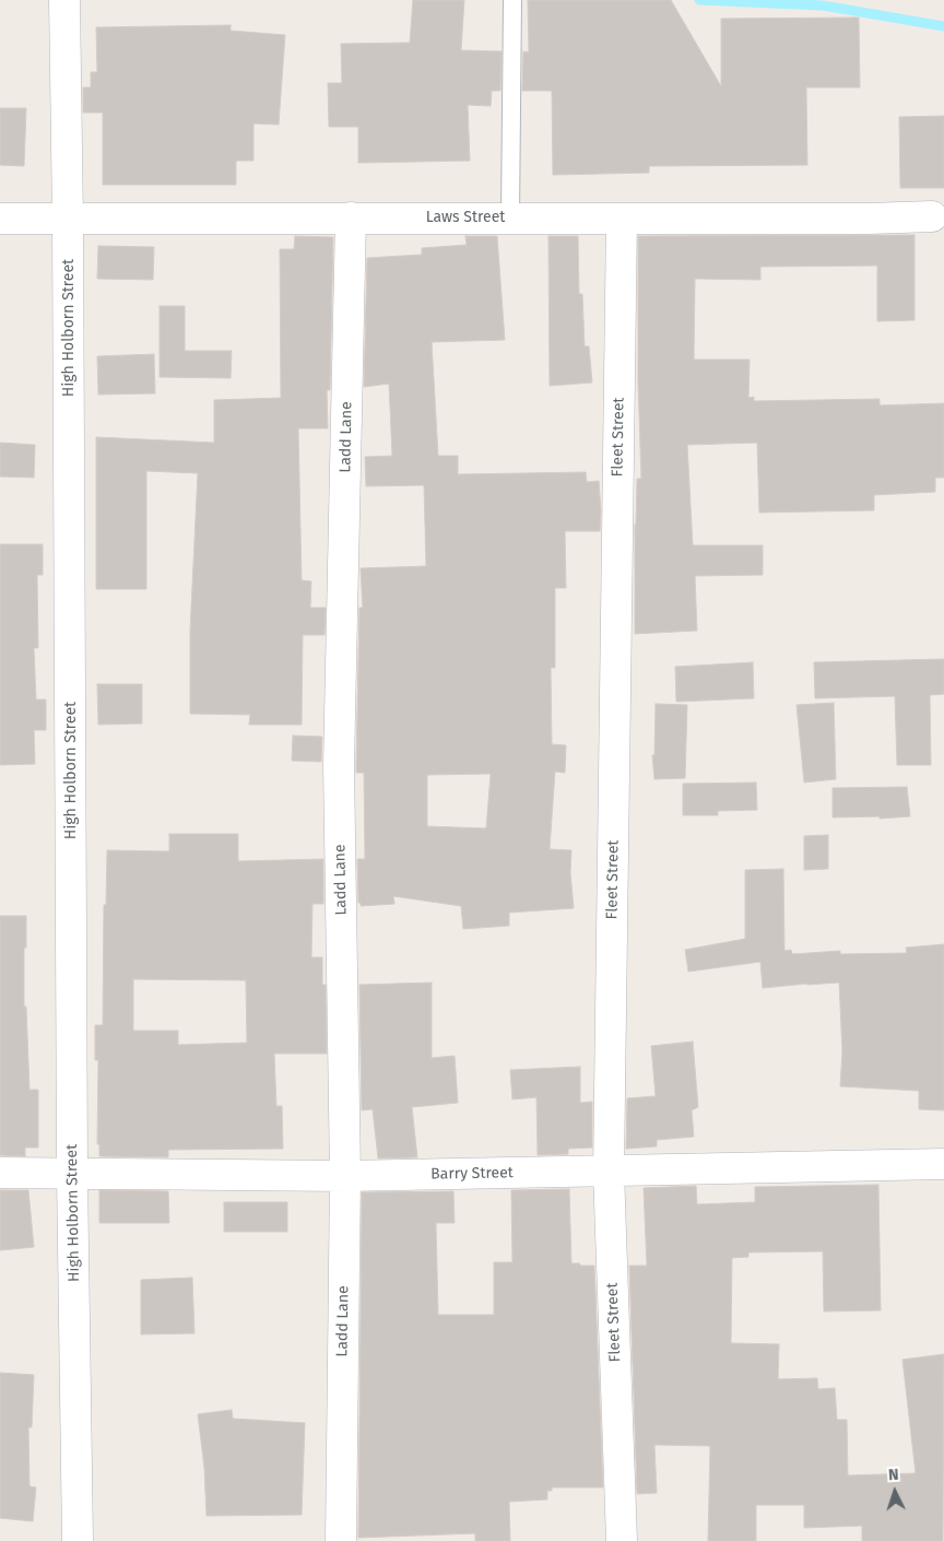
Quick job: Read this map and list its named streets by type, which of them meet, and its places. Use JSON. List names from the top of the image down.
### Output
{
  "streets": {
    "street": [
      "Laws Street",
      "High Holborn Street",
      "Ladd Lane",
      "Fleet Street",
      "Barry Street"
    ]
  },
  "crossings": [
    ["Laws Street", "High Holborn Street"],
    ["Laws Street", "Ladd Lane"],
    ["Laws Street", "Fleet Street"],
    ["High Holborn Street", "Barry Street"],
    ["Ladd Lane", "Barry Street"],
    ["Fleet Street", "Barry Street"]
  ],
  "north": "top"
}
